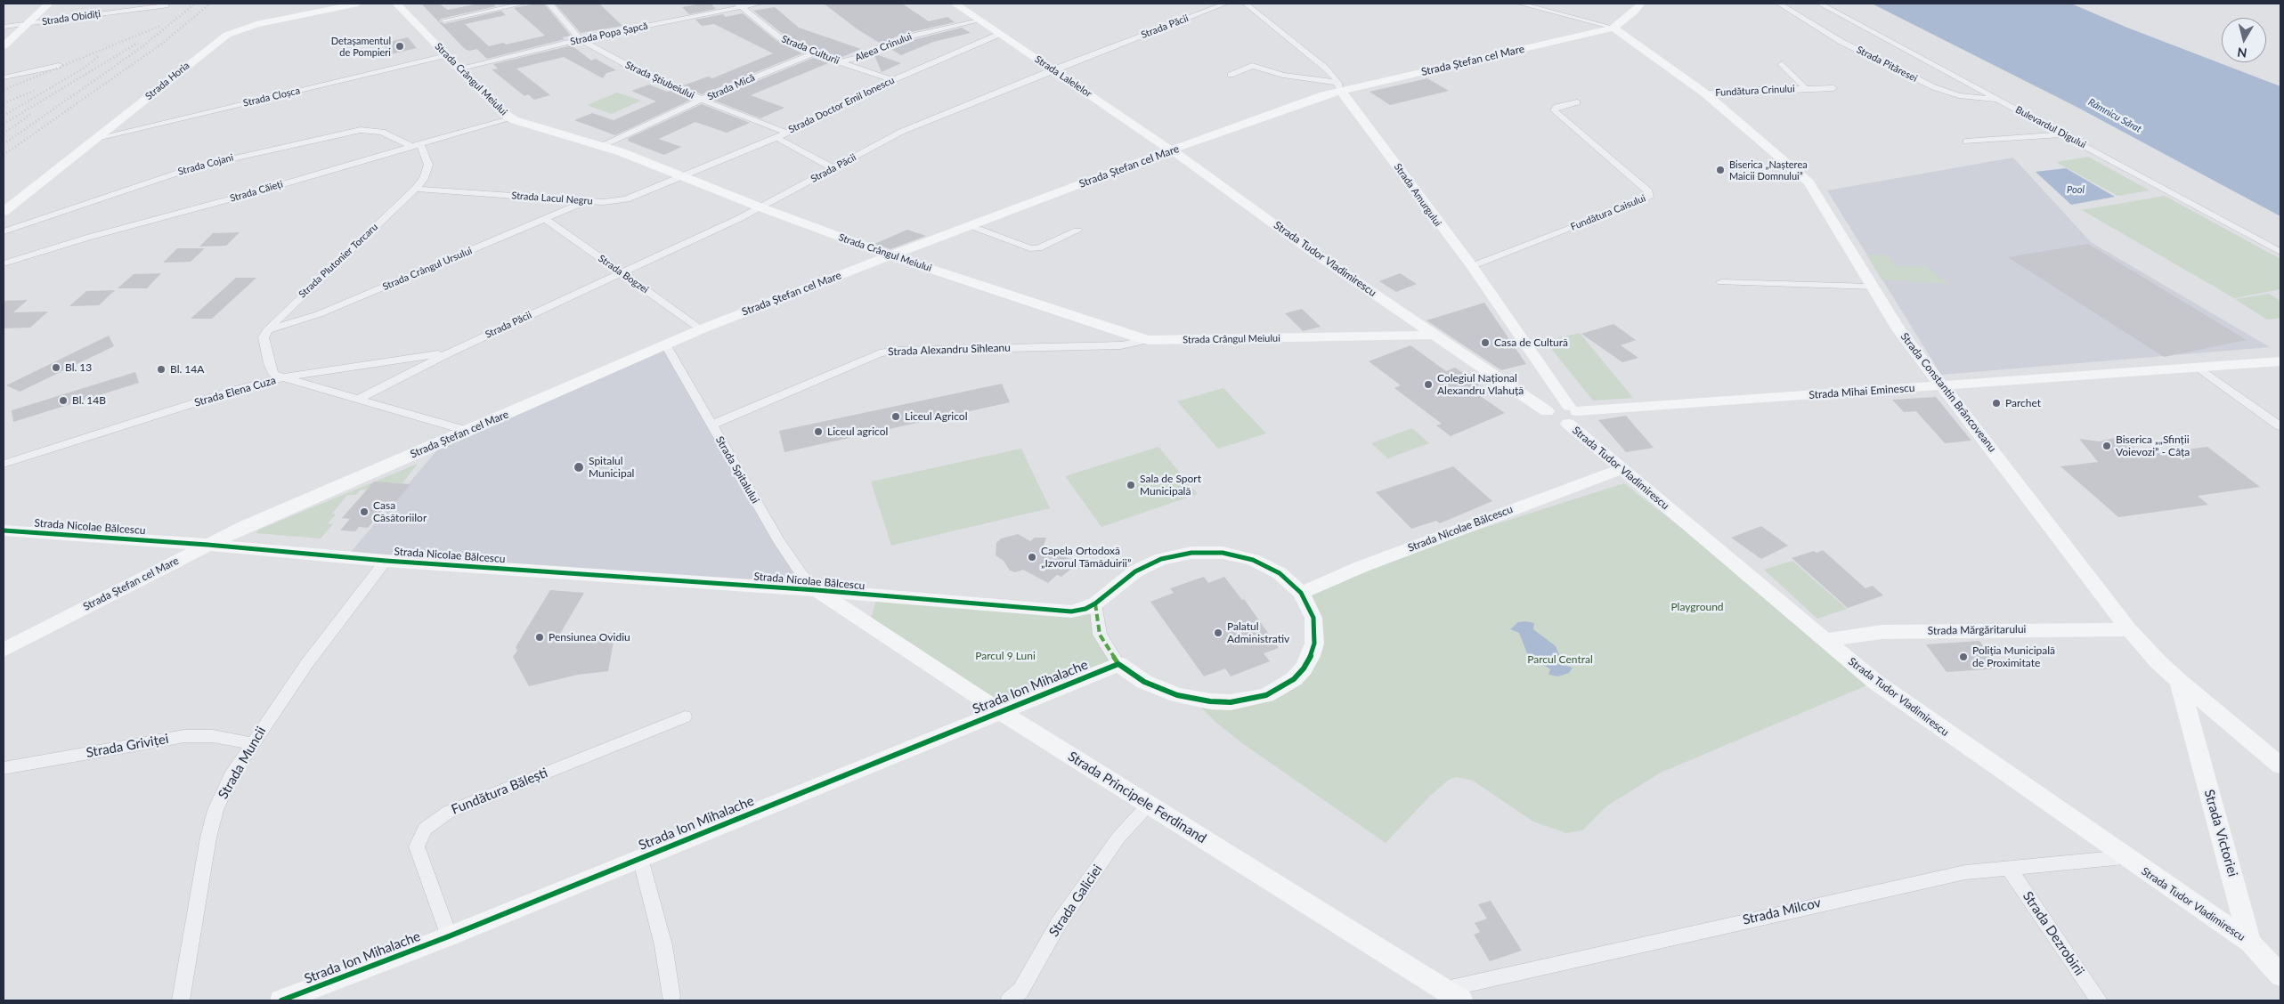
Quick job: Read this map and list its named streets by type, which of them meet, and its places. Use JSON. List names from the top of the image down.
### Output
{
  "streets": {
    "street": [
      "Strada Obidiți",
      "Strada Păcii",
      "Strada Popa Șapcă",
      "Aleea Crinului",
      "Strada Culturii",
      "Strada Ștefan cel Mare",
      "Strada Pităresei",
      "Strada Lalelelor",
      "Strada Crângul Meiului",
      "Strada Știubeiului",
      "Strada Horia",
      "Strada Mică",
      "Fundătura Crinului",
      "Strada Cloșca",
      "Strada Doctor Emil Ionescu",
      "Bulevardul Digului",
      "Strada Cojani",
      "Strada Căieți",
      "Strada Amurgului",
      "Strada Lacul Negru",
      "Fundătura Caisului",
      "Strada Tudor Vladimirescu",
      "Strada Plutonier Torcaru",
      "Strada Crângul Ursului",
      "Strada Bogzei",
      "Strada Alexandru Sihleanu",
      "Strada Elena Cuza",
      "Strada Mihai Eminescu",
      "Strada Constantin Brâncoveanu",
      "Strada Spitalului",
      "Strada Nicolae Bălcescu",
      "Strada Mărgăritarului",
      "Strada Ion Mihalache",
      "Strada Griviței",
      "Strada Muncii",
      "Fundătura Bălești",
      "Strada Principele Ferdinand",
      "Strada Victoriei",
      "Strada Galiciei",
      "Strada Milcov",
      "Strada Dezrobirii"
    ]
  },
  "crossings": [
    ["Strada Păcii", "Strada Lalelelor"],
    ["Strada Păcii", "Strada Crângul Meiului"],
    ["Strada Păcii", "Strada Bogzei"],
    ["Strada Păcii", "Strada Elena Cuza"],
    ["Strada Popa Șapcă", "Strada Culturii"],
    ["Strada Popa Șapcă", "Strada Crângul Meiului"],
    ["Strada Popa Șapcă", "Strada Știubeiului"],
    ["Aleea Crinului", "Strada Culturii"],
    ["Aleea Crinului", "Strada Lalelelor"],
    ["Strada Culturii", "Strada Mică"],
    ["Strada Culturii", "Strada Doctor Emil Ionescu"],
    ["Strada Ștefan cel Mare", "Strada Lalelelor"],
    ["Strada Ștefan cel Mare", "Strada Crângul Meiului"],
    ["Strada Ștefan cel Mare", "Strada Amurgului"],
    ["Strada Ștefan cel Mare", "Strada Tudor Vladimirescu"],
    ["Strada Ștefan cel Mare", "Strada Bogzei"],
    ["Strada Ștefan cel Mare", "Strada Elena Cuza"],
    ["Strada Ștefan cel Mare", "Strada Constantin Brâncoveanu"],
    ["Strada Ștefan cel Mare", "Strada Spitalului"],
    ["Strada Ștefan cel Mare", "Strada Nicolae Bălcescu"],
    ["Strada Pităresei", "Bulevardul Digului"],
    ["Strada Lalelelor", "Strada Doctor Emil Ionescu"],
    ["Strada Lalelelor", "Strada Tudor Vladimirescu"],
    ["Strada Crângul Meiului", "Strada Mică"],
    ["Strada Crângul Meiului", "Strada Cloșca"],
    ["Strada Crângul Meiului", "Strada Doctor Emil Ionescu"],
    ["Strada Crângul Meiului", "Strada Căieți"],
    ["Strada Crângul Meiului", "Strada Lacul Negru"],
    ["Strada Crângul Meiului", "Strada Tudor Vladimirescu"],
    ["Strada Crângul Meiului", "Strada Alexandru Sihleanu"],
    ["Strada Știubeiului", "Strada Mică"],
    ["Strada Știubeiului", "Strada Doctor Emil Ionescu"],
    ["Strada Horia", "Strada Cloșca"],
    ["Fundătura Crinului", "Strada Constantin Brâncoveanu"],
    ["Strada Doctor Emil Ionescu", "Strada Lacul Negru"],
    ["Strada Cojani", "Strada Căieți"],
    ["Strada Cojani", "Strada Plutonier Torcaru"],
    ["Strada Căieți", "Strada Plutonier Torcaru"],
    ["Strada Amurgului", "Fundătura Caisului"],
    ["Strada Amurgului", "Strada Tudor Vladimirescu"],
    ["Strada Amurgului", "Strada Mihai Eminescu"],
    ["Strada Lacul Negru", "Strada Plutonier Torcaru"],
    ["Strada Lacul Negru", "Strada Crângul Ursului"],
    ["Strada Tudor Vladimirescu", "Strada Mihai Eminescu"],
    ["Strada Tudor Vladimirescu", "Strada Nicolae Bălcescu"],
    ["Strada Tudor Vladimirescu", "Strada Mărgăritarului"],
    ["Strada Tudor Vladimirescu", "Strada Victoriei"],
    ["Strada Tudor Vladimirescu", "Strada Milcov"],
    ["Strada Plutonier Torcaru", "Strada Crângul Ursului"],
    ["Strada Crângul Ursului", "Strada Bogzei"],
    ["Strada Alexandru Sihleanu", "Strada Spitalului"],
    ["Strada Mihai Eminescu", "Strada Constantin Brâncoveanu"],
    ["Strada Constantin Brâncoveanu", "Strada Mărgăritarului"],
    ["Strada Constantin Brâncoveanu", "Strada Victoriei"],
    ["Strada Spitalului", "Strada Nicolae Bălcescu"],
    ["Strada Spitalului", "Strada Principele Ferdinand"],
    ["Strada Nicolae Bălcescu", "Strada Ion Mihalache"],
    ["Strada Nicolae Bălcescu", "Strada Muncii"],
    ["Strada Nicolae Bălcescu", "Strada Principele Ferdinand"],
    ["Strada Ion Mihalache", "Fundătura Bălești"],
    ["Strada Ion Mihalache", "Strada Principele Ferdinand"],
    ["Strada Griviței", "Strada Muncii"],
    ["Strada Principele Ferdinand", "Strada Galiciei"],
    ["Strada Principele Ferdinand", "Strada Milcov"],
    ["Strada Milcov", "Strada Dezrobirii"]
  ],
  "water": ["Râmnicu Sărat", "Pool"],
  "parks": ["Playground", "Parcul 9 Luni", "Parcul Central"],
  "places": [
    "Detașamentul de Pompieri",
    "Biserica „Nașterea Maicii Domnului”",
    "Casa de Cultură",
    "Bl. 13",
    "Bl. 14A",
    "Colegiul Național Alexandru Vlahuță",
    "Bl. 14B",
    "Parchet",
    "Liceul Agricol",
    "Liceul agricol",
    "Biserica „„Sfinții Voievozi” - Câța",
    "Spitalul Municipal",
    "Sala de Sport Municipală",
    "Casa Căsătoriilor",
    "Capela Ortodoxă „Izvorul Tămăduirii”",
    "Palatul Administrativ",
    "Pensiunea Ovidiu",
    "Poliția Municipală de Proximitate"
  ],
  "north": "bottom"
}
